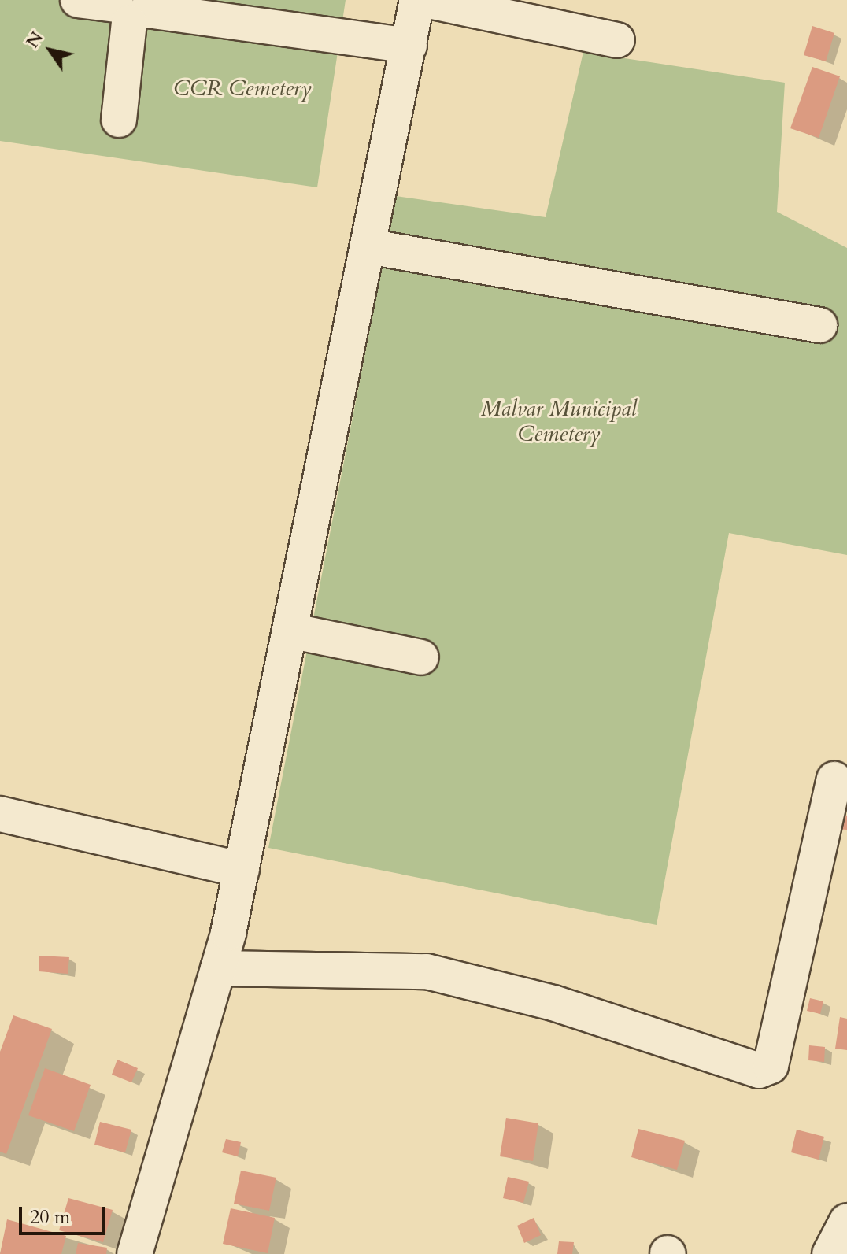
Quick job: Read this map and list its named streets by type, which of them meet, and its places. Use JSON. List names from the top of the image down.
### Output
{
  "parks": ["CCR Cemetery", "Malvar Municipal Cemetery"],
  "scale_bar": "20 m",
  "north": "top left"
}
